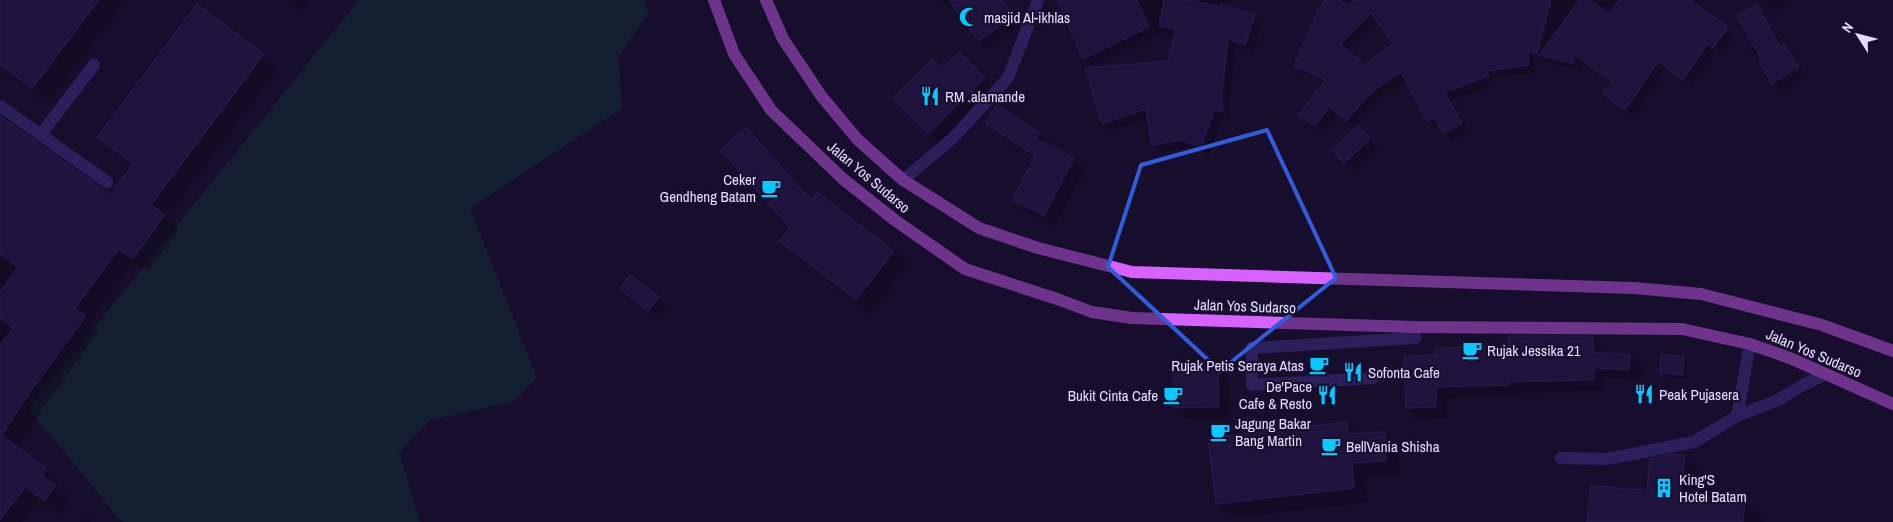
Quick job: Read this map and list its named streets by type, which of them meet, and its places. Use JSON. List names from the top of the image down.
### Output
{
  "streets": {
    "main road": ["Jalan Yos Sudarso"]
  },
  "places": {
    "mosque": ["masjid Al-ikhlas"],
    "restaurant": [
      "RM .alamande",
      "Sofonta Cafe",
      "Peak Pujasera",
      "De'Pace Cafe & Resto"
    ],
    "cafe": [
      "Ceker Gendheng Batam",
      "Rujak Jessika 21",
      "Rujak Petis Seraya Atas",
      "Bukit Cinta Cafe",
      "Jagung Bakar Bang Martin",
      "BellVania Shisha"
    ],
    "building": ["King'S Hotel Batam"]
  },
  "north": "top left"
}
